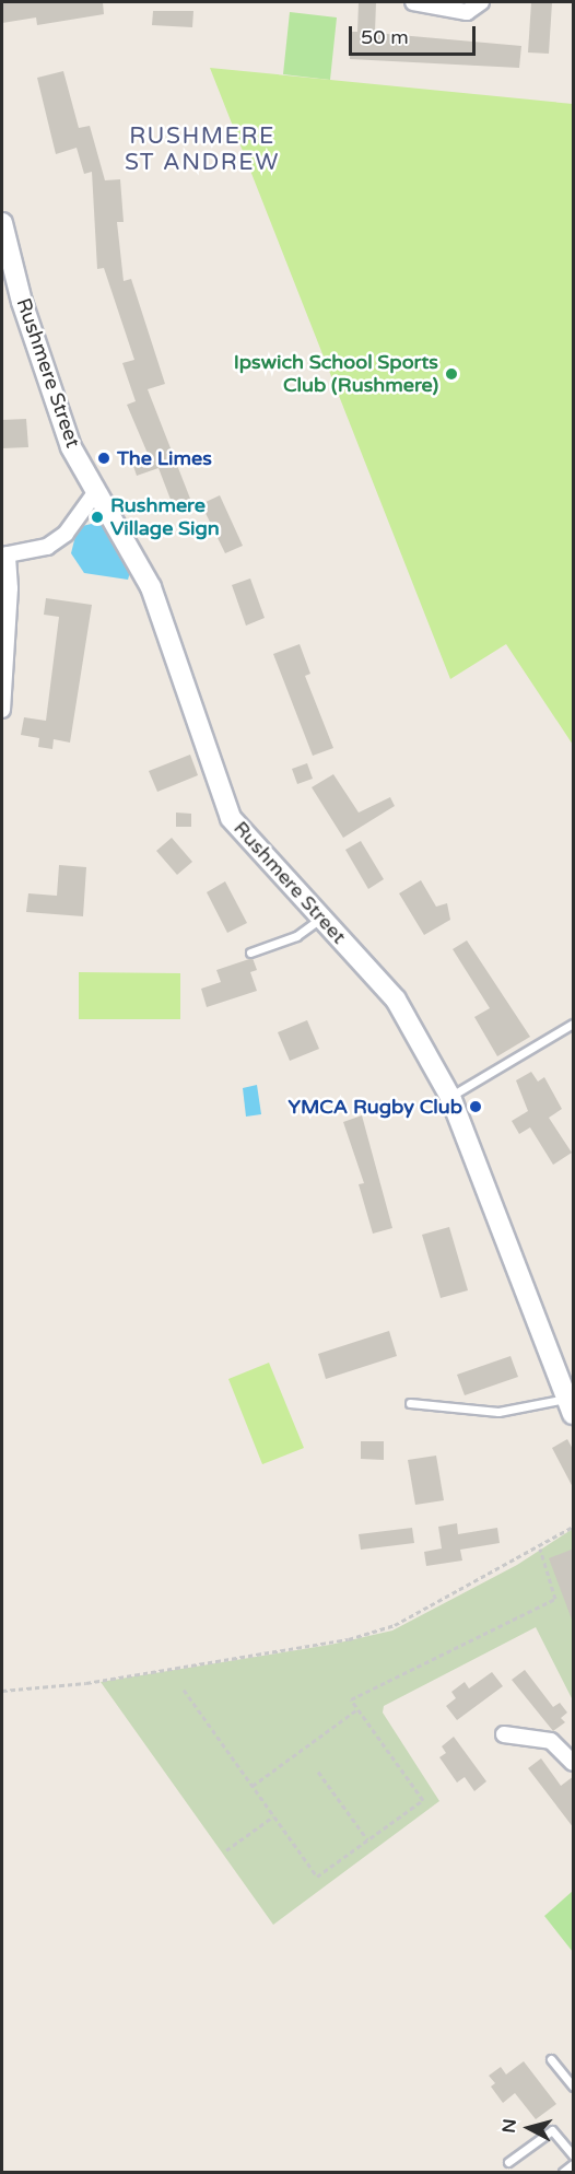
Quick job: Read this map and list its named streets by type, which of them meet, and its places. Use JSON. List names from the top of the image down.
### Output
{
  "streets": {
    "street": ["Rushmere Street"]
  },
  "districts": ["RUSHMERE ST ANDREW"],
  "places": [
    "Ipswich School Sports Club (Rushmere)",
    "The Limes",
    "Rushmere Village Sign",
    "YMCA Rugby Club"
  ],
  "scale_bar": "50 m",
  "north": "left"
}
